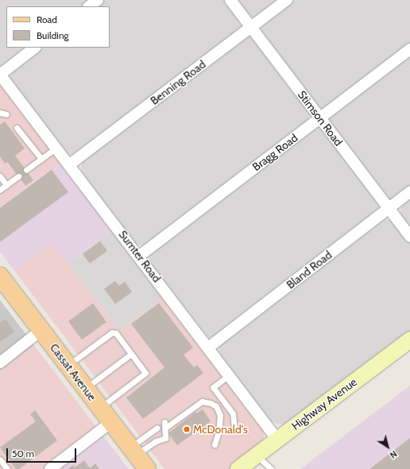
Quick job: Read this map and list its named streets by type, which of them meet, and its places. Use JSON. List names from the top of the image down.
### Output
{
  "streets": {
    "main road": ["Cassat Avenue"],
    "street": [
      "Benning Road",
      "Stimson Road",
      "Bragg Road",
      "Sumter Road",
      "Bland Road",
      "Highway Avenue"
    ]
  },
  "crossings": [
    ["Benning Road", "Stimson Road"],
    ["Benning Road", "Sumter Road"],
    ["Stimson Road", "Bragg Road"],
    ["Stimson Road", "Bland Road"],
    ["Bragg Road", "Sumter Road"],
    ["Sumter Road", "Bland Road"],
    ["Sumter Road", "Highway Avenue"]
  ],
  "places": ["McDonald's"],
  "legend": ["Road", "Building"],
  "scale_bar": "50 m",
  "north": "bottom right"
}
